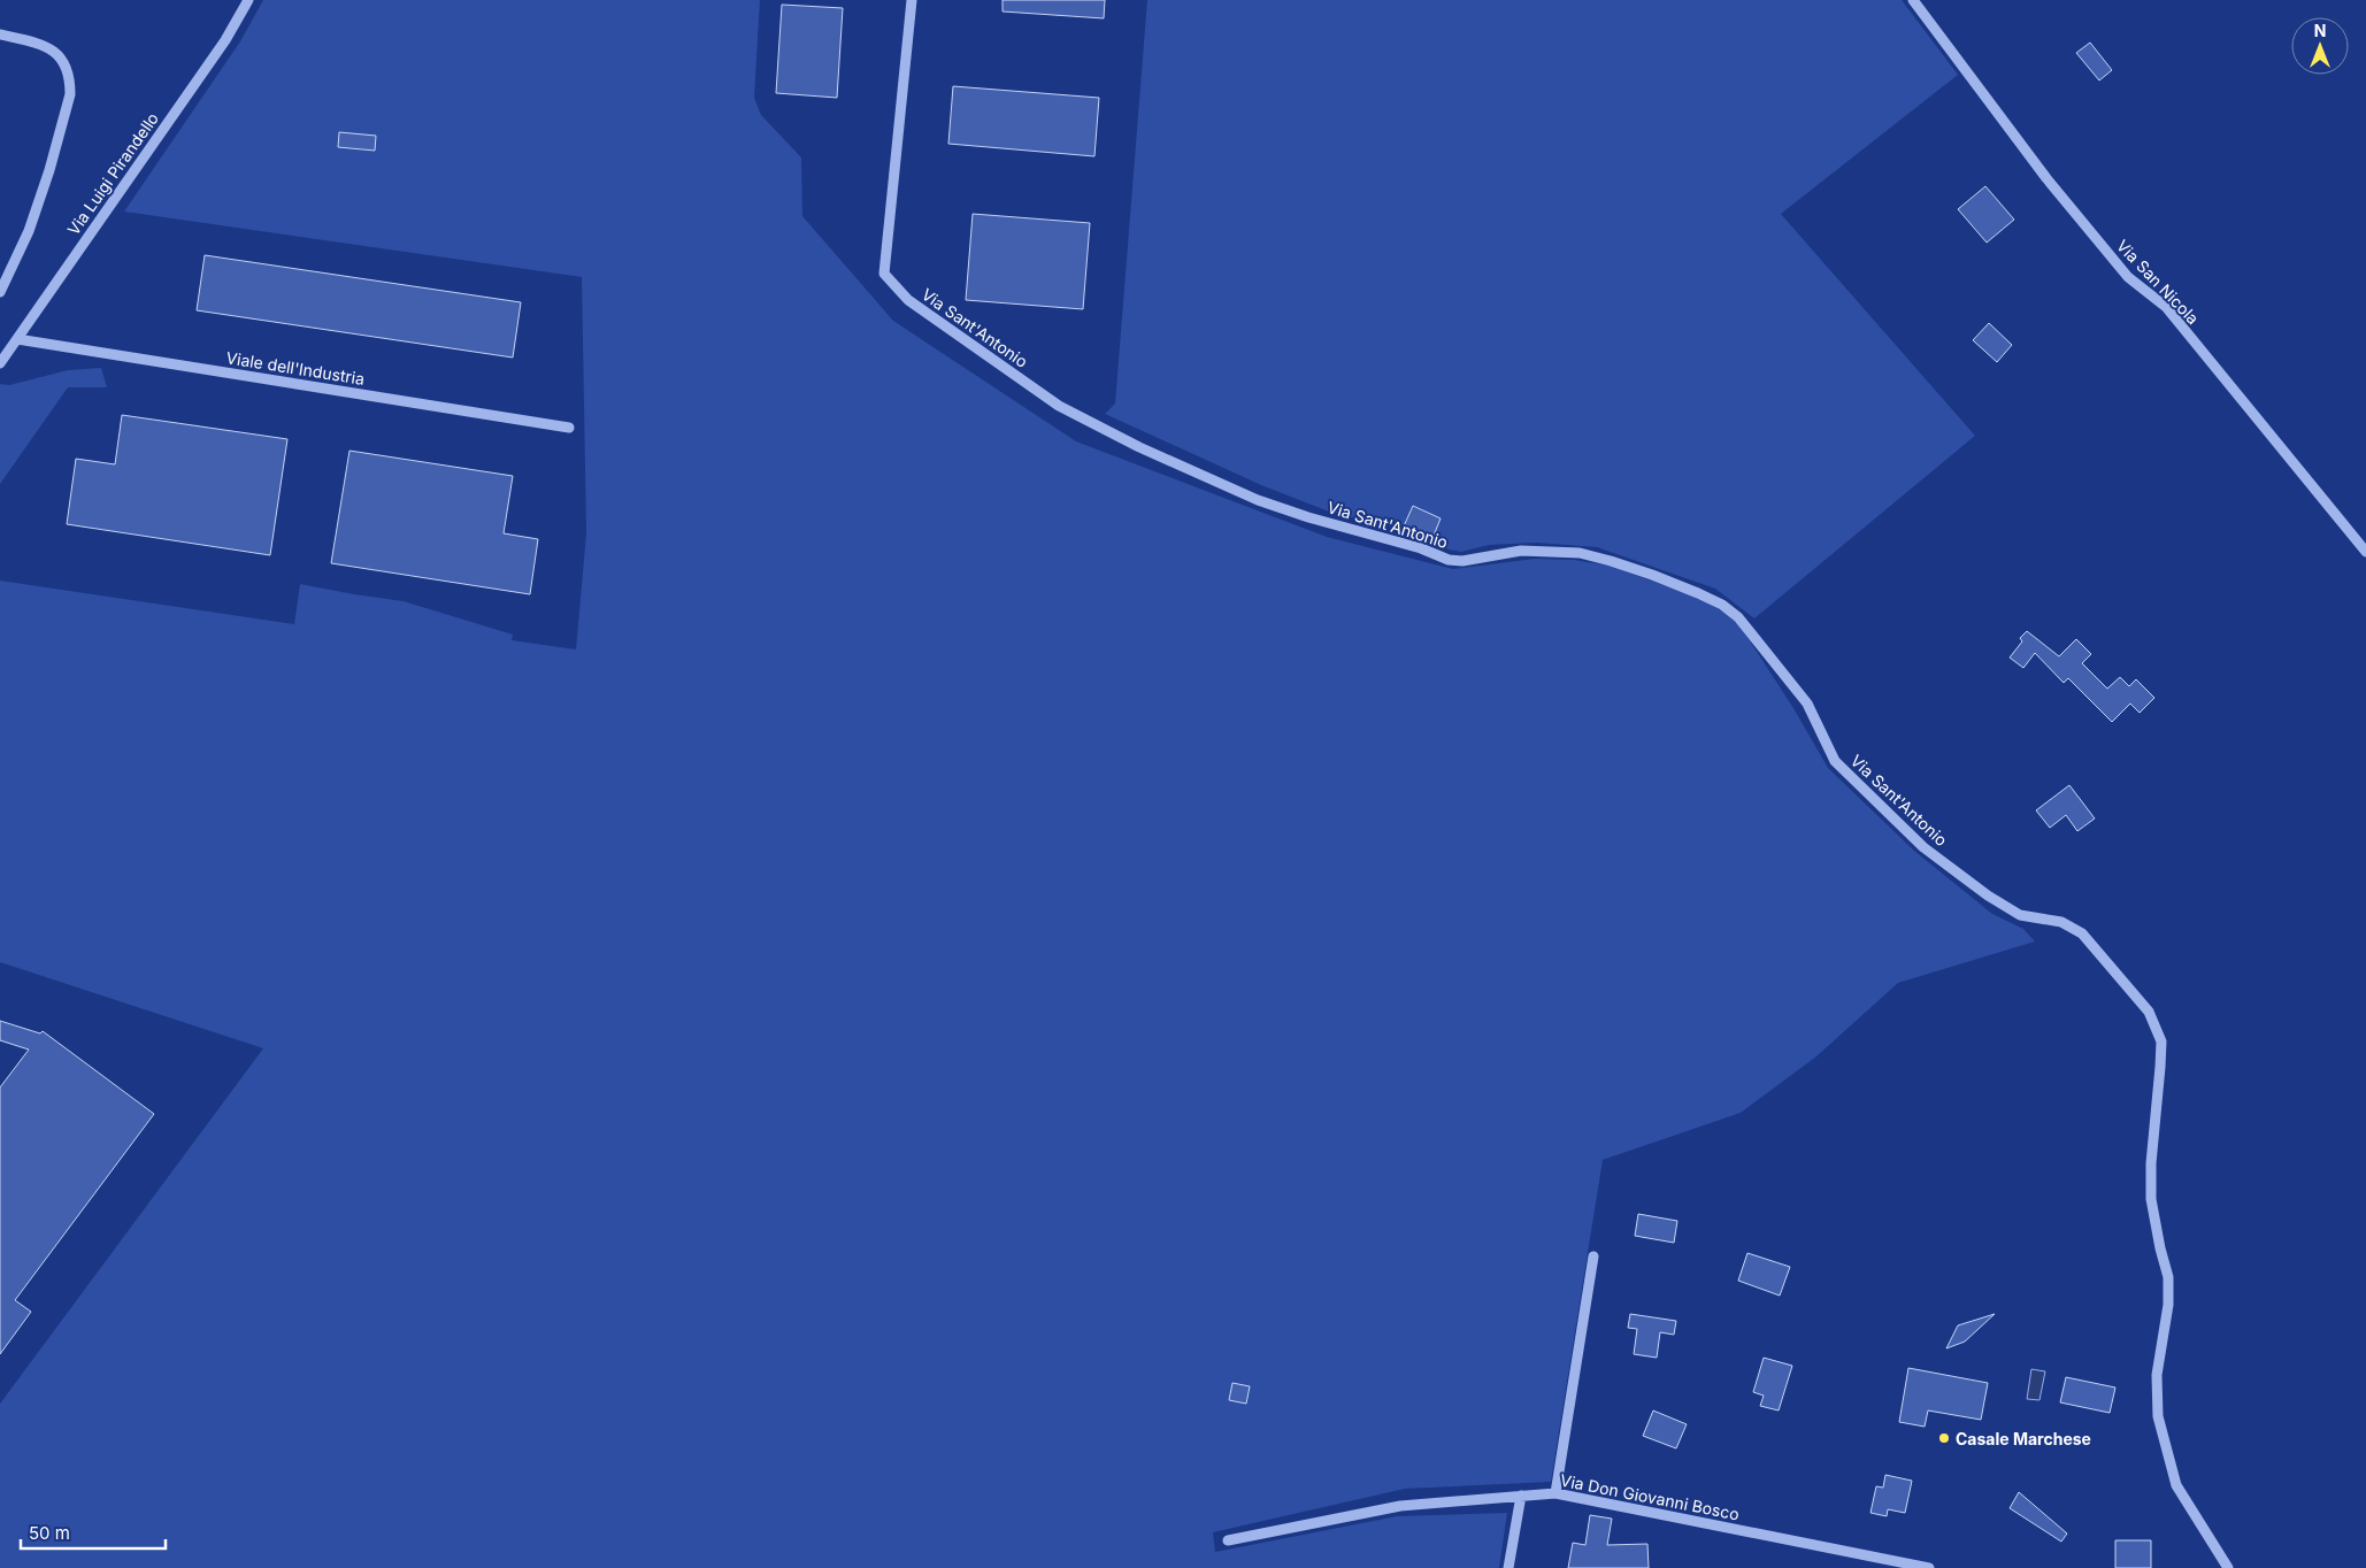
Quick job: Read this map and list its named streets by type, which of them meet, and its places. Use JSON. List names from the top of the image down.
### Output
{
  "streets": {
    "street": [
      "Via Luigi Pirandello",
      "Via San Nicola",
      "Via Sant'Antonio",
      "Viale dell'Industria",
      "Via Don Giovanni Bosco"
    ]
  },
  "crossings": [
    ["Via Luigi Pirandello", "Viale dell'Industria"]
  ],
  "places": ["Casale Marchese"],
  "scale_bar": "50 m",
  "north": "top"
}
